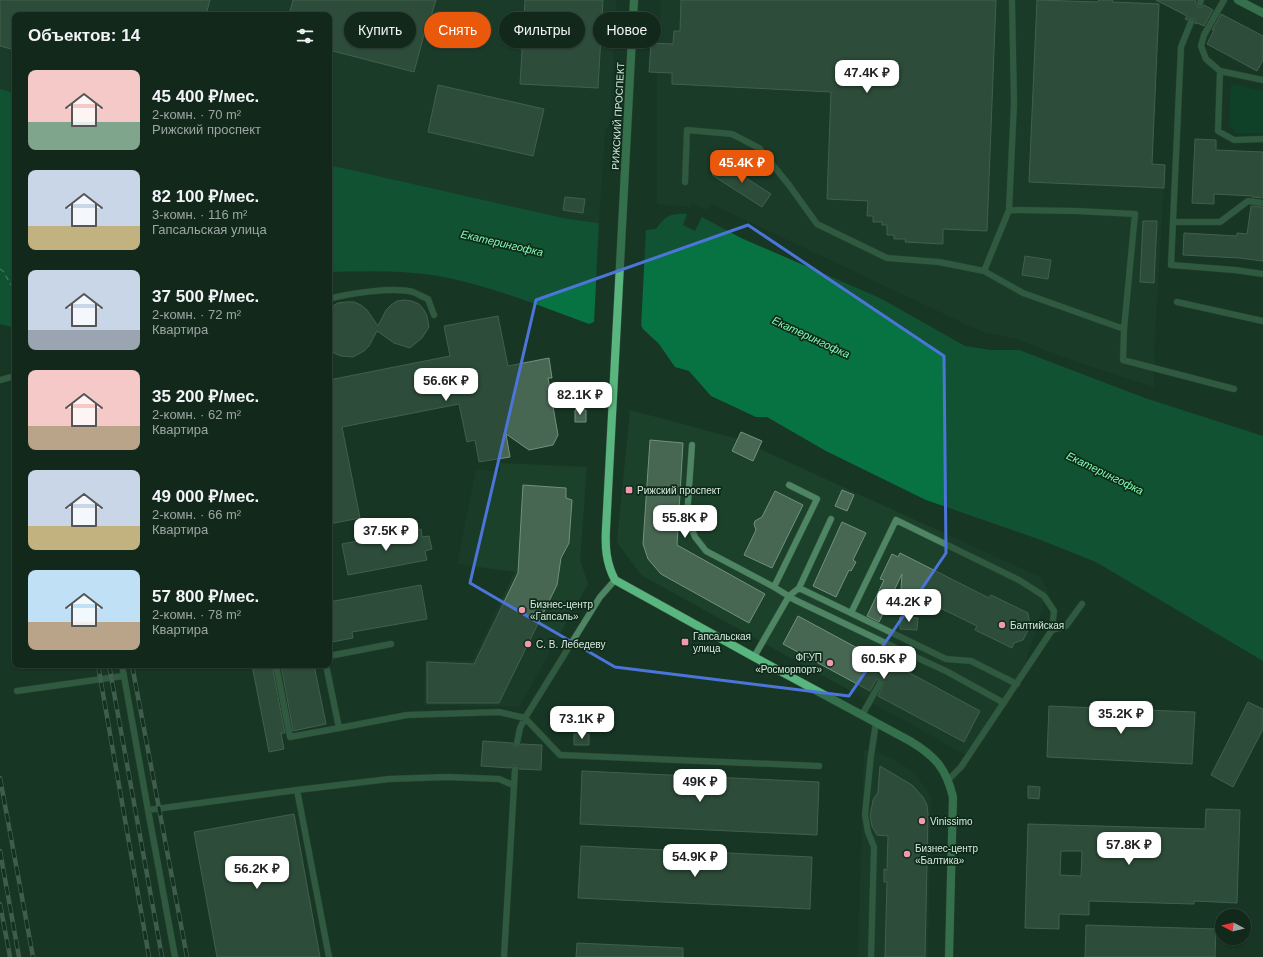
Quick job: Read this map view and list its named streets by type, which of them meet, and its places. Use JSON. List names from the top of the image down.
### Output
{
  "streets": {
    "street": ["РИЖСКИЙ ПРОСПЕКТ"]
  },
  "water": ["Екатерингофка"],
  "places": {
    "transit": ["Рижский проспект", "Гапсальская улица"],
    "other": [
      "Бизнес-центр «Гапсаль»",
      "Балтийская",
      "С. В. Лебедеву",
      "ФГУП «Росморпорт»",
      "Vinissimo",
      "Бизнес-центр «Балтика»"
    ]
  },
  "north": "left",
  "page": {
    "chip": [
      "Купить",
      "Снять",
      "Фильтры",
      "Новое"
    ],
    "heading": "Объектов: 14",
    "price": [
      "47.4K ₽",
      "45.4K ₽",
      "56.6K ₽",
      "82.1K ₽",
      "55.8K ₽",
      "37.5K ₽",
      "44.2K ₽",
      "60.5K ₽",
      "35.2K ₽",
      "73.1K ₽",
      "49K ₽",
      "57.8K ₽",
      "54.9K ₽",
      "56.2K ₽"
    ],
    "list": [
      {
        "name": "45 400 ₽/мес.",
        "note": "2-комн. · 70 m² · Рижский проспект"
      },
      {
        "name": "82 100 ₽/мес.",
        "note": "3-комн. · 116 m² · Гапсальская улица"
      },
      {
        "name": "37 500 ₽/мес.",
        "note": "2-комн. · 72 m² · Квартира"
      },
      {
        "name": "35 200 ₽/мес.",
        "note": "2-комн. · 62 m² · Квартира"
      },
      {
        "name": "49 000 ₽/мес.",
        "note": "2-комн. · 66 m² · Квартира"
      },
      {
        "name": "57 800 ₽/мес.",
        "note": "2-комн. · 78 m² · Квартира"
      }
    ]
  }
}
